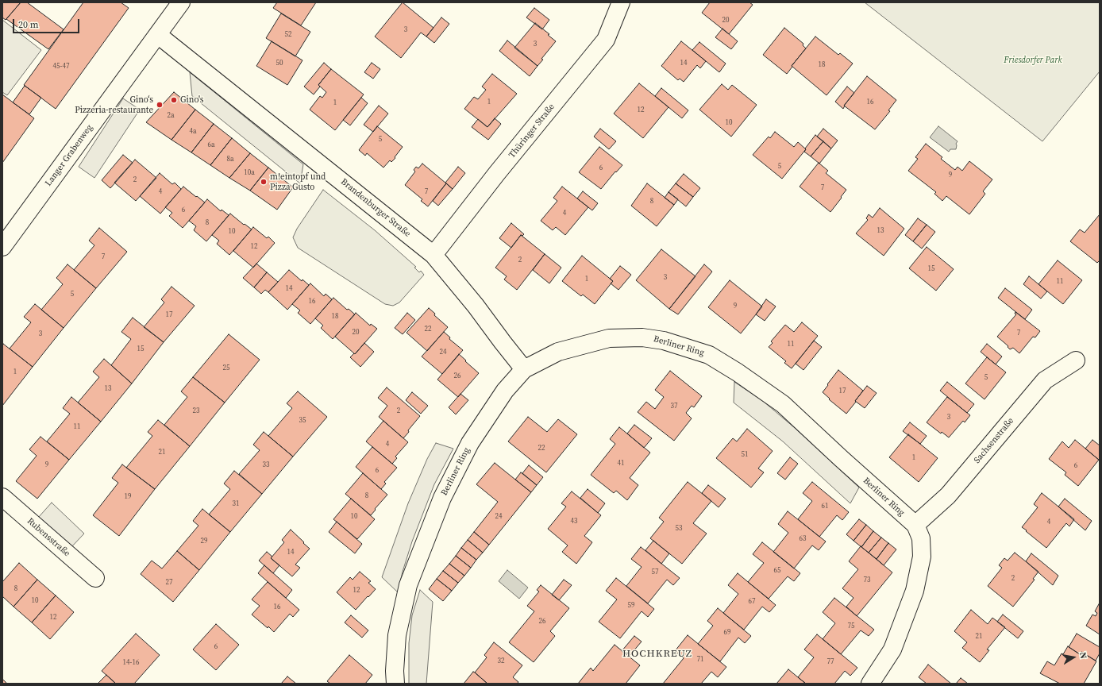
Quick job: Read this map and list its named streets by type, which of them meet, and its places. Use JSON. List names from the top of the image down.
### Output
{
  "streets": {
    "street": [
      "Thüringer Straße",
      "Langer Grabenweg",
      "Brandenburger Straße",
      "Berliner Ring",
      "Sachsenstraße",
      "Rubensstraße"
    ]
  },
  "crossings": [
    ["Thüringer Straße", "Brandenburger Straße"],
    ["Langer Grabenweg", "Brandenburger Straße"],
    ["Brandenburger Straße", "Berliner Ring"],
    ["Berliner Ring", "Sachsenstraße"]
  ],
  "districts": ["HOCHKREUZ"],
  "parks": ["Friesdorfer Park"],
  "places": ["Gino's", "Gino‘s Pizzeria-restaurante", "m!eintopf und Pizza Gusto"],
  "house_numbers": [
    "20",
    "3",
    "52",
    "3",
    "50",
    "14",
    "18",
    "45-47",
    "1",
    "16",
    "1",
    "12",
    "2a",
    "10",
    "4a",
    "5",
    "6a",
    "8a",
    "5",
    "6",
    "10a",
    "9",
    "2",
    "7",
    "4",
    "7",
    "8",
    "6",
    "4",
    "8",
    "13",
    "10",
    "12",
    "7",
    "2",
    "15",
    "3",
    "1",
    "11",
    "14",
    "5",
    "16",
    "9",
    "17",
    "18",
    "22",
    "20",
    "7",
    "3",
    "11",
    "15",
    "24",
    "25",
    "1",
    "26",
    "5",
    "13",
    "17",
    "37",
    "23",
    "2",
    "3",
    "35",
    "11",
    "4",
    "22",
    "21",
    "51",
    "1",
    "41",
    "9",
    "33",
    "6",
    "6",
    "8",
    "19",
    "31",
    "61",
    "10",
    "24",
    "43",
    "4",
    "53",
    "63",
    "29",
    "14",
    "65",
    "57",
    "2",
    "73",
    "27",
    "8",
    "12",
    "10",
    "67",
    "59",
    "16",
    "12",
    "26",
    "75",
    "69",
    "21",
    "6",
    "71",
    "32",
    "77",
    "14-16"
  ],
  "scale_bar": "20 m",
  "north": "right"
}
